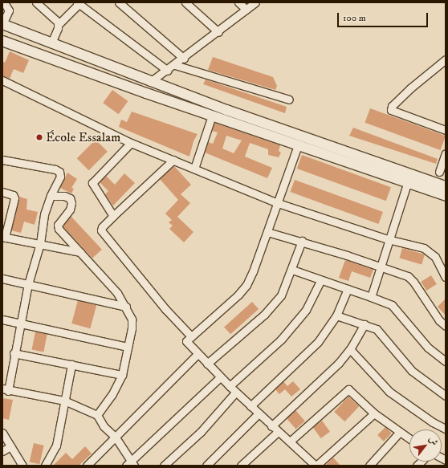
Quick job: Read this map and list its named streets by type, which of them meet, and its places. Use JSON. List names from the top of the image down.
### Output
{
  "places": ["École Essalam"],
  "scale_bar": "100 m",
  "north": "top right"
}
